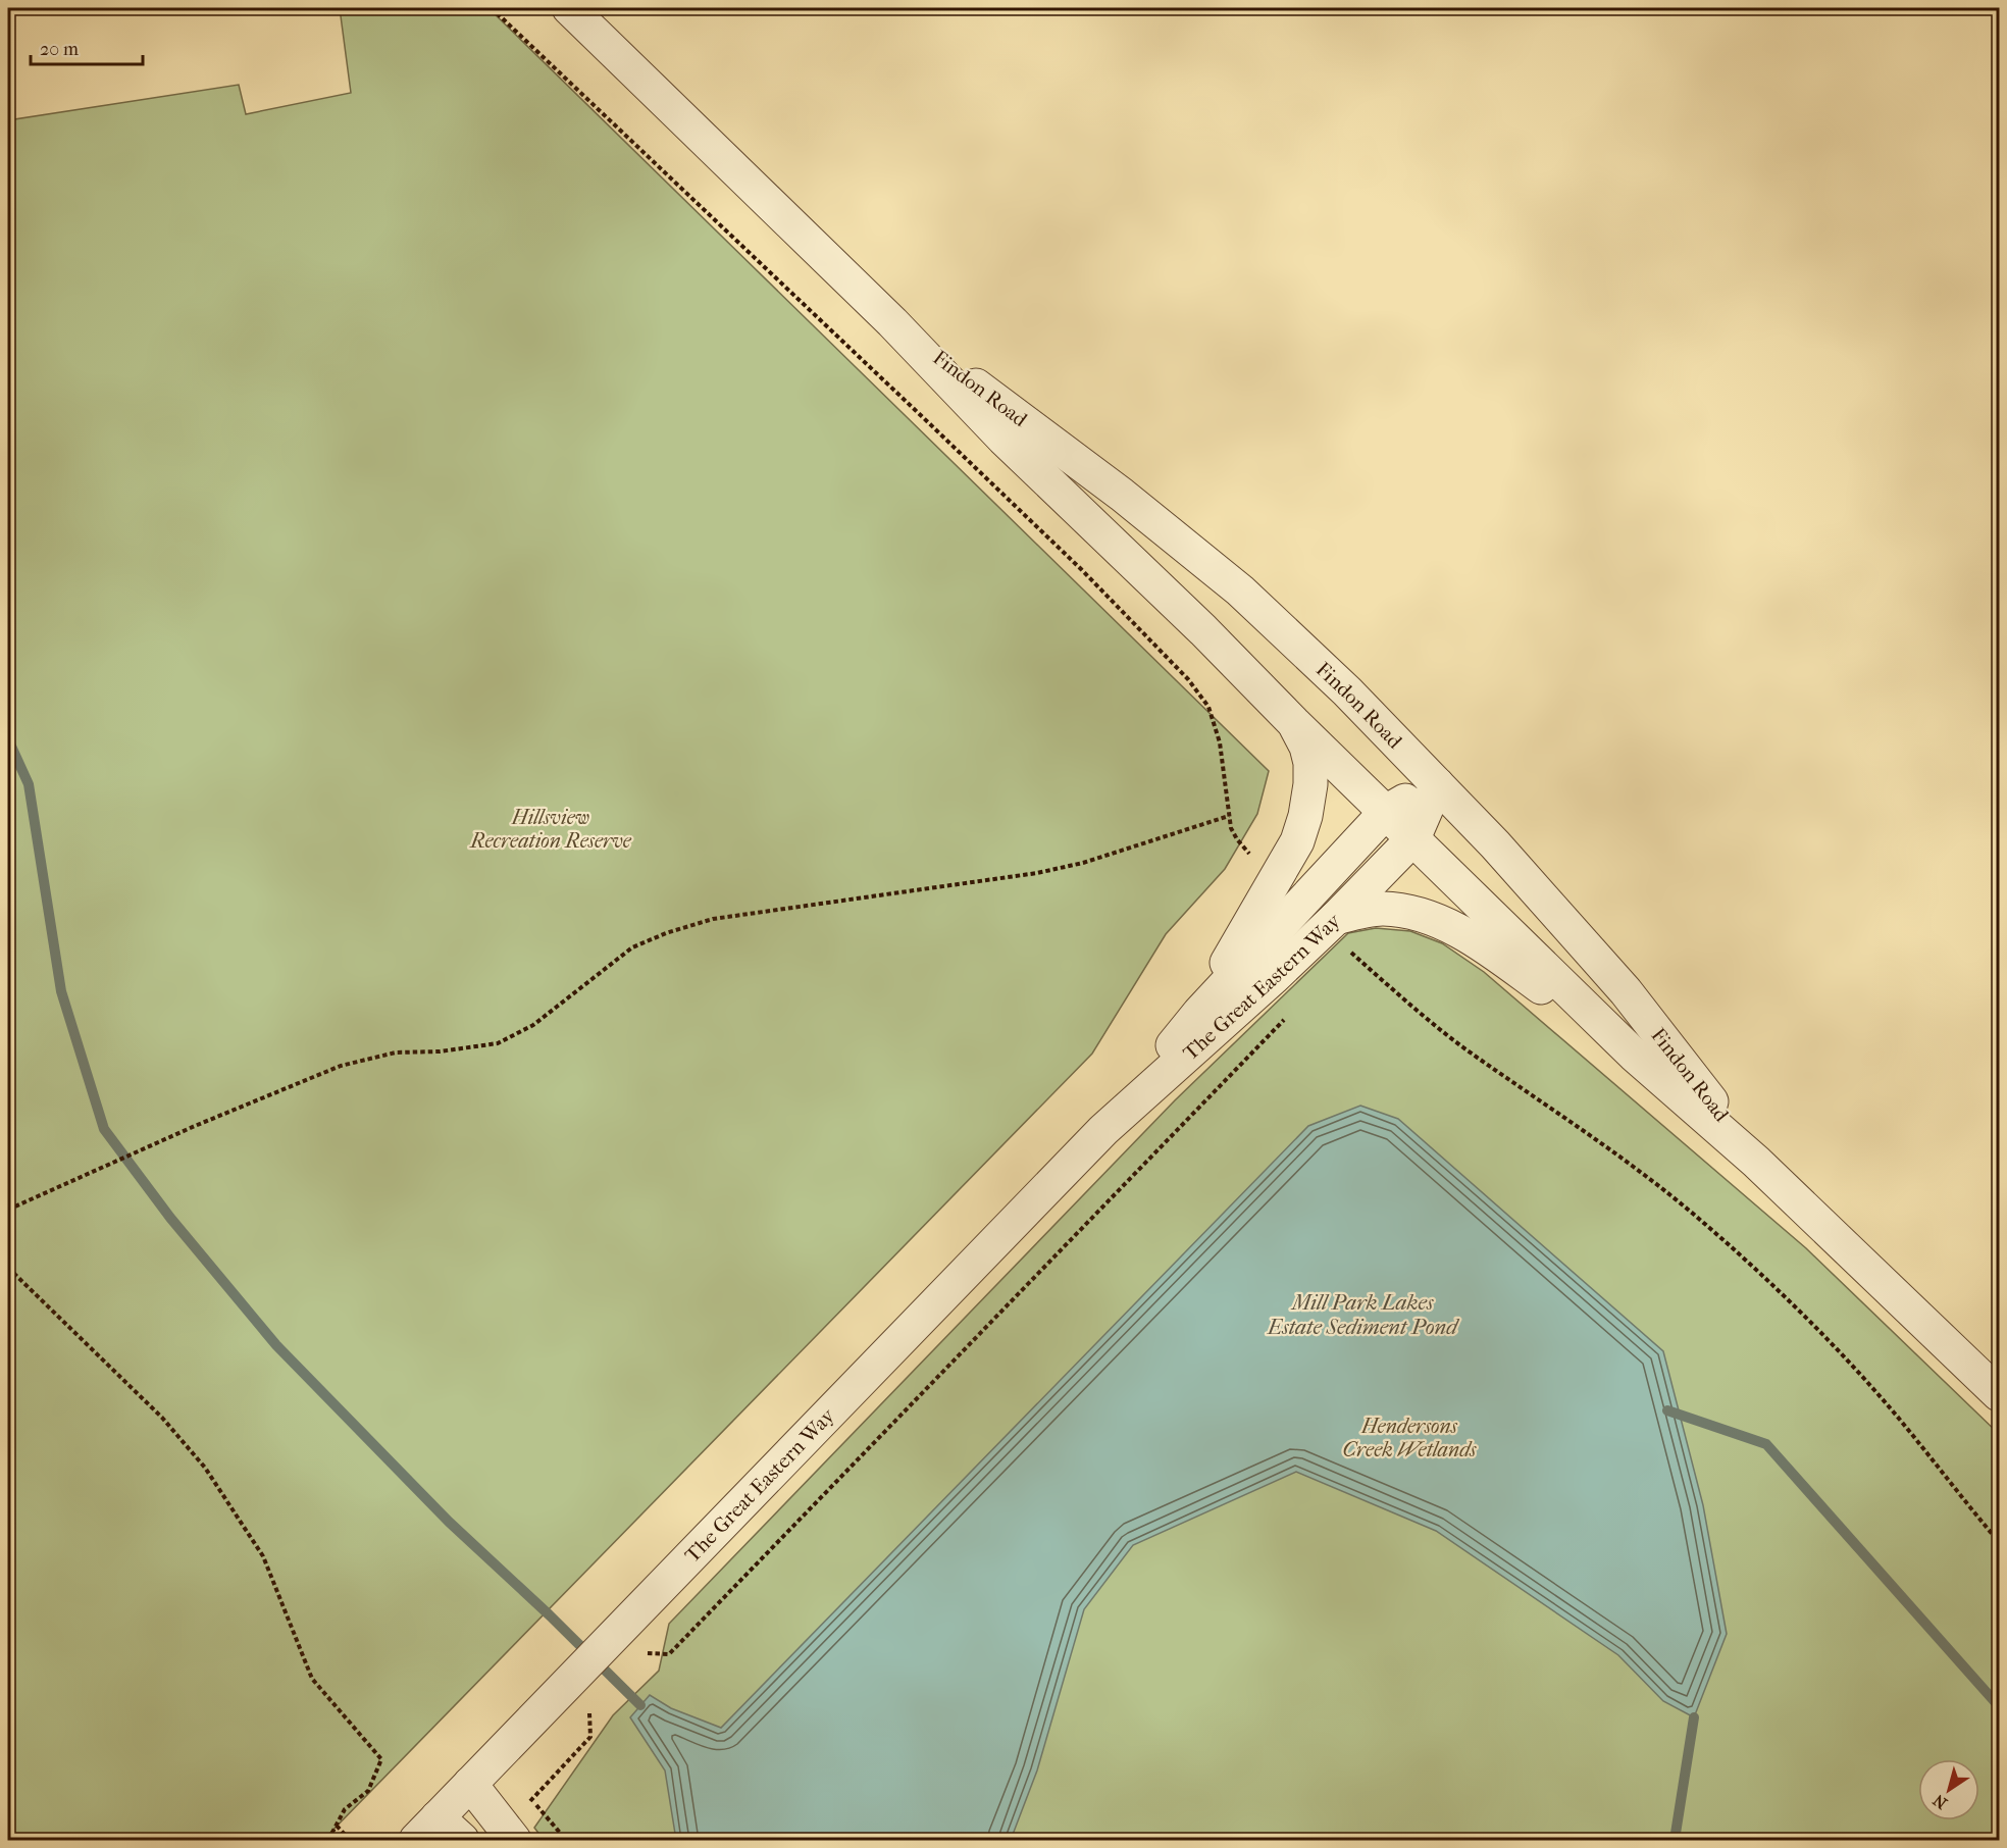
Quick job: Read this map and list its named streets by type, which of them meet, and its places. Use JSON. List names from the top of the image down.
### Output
{
  "streets": {
    "street": ["Findon Road", "The Great Eastern Way"]
  },
  "crossings": [
    ["Findon Road", "The Great Eastern Way"]
  ],
  "water": ["Mill Park Lakes Estate Sediment Pond"],
  "parks": ["Hillsview Recreation Reserve", "Hendersons Creek Wetlands"],
  "scale_bar": "20 m",
  "north": "bottom left"
}
